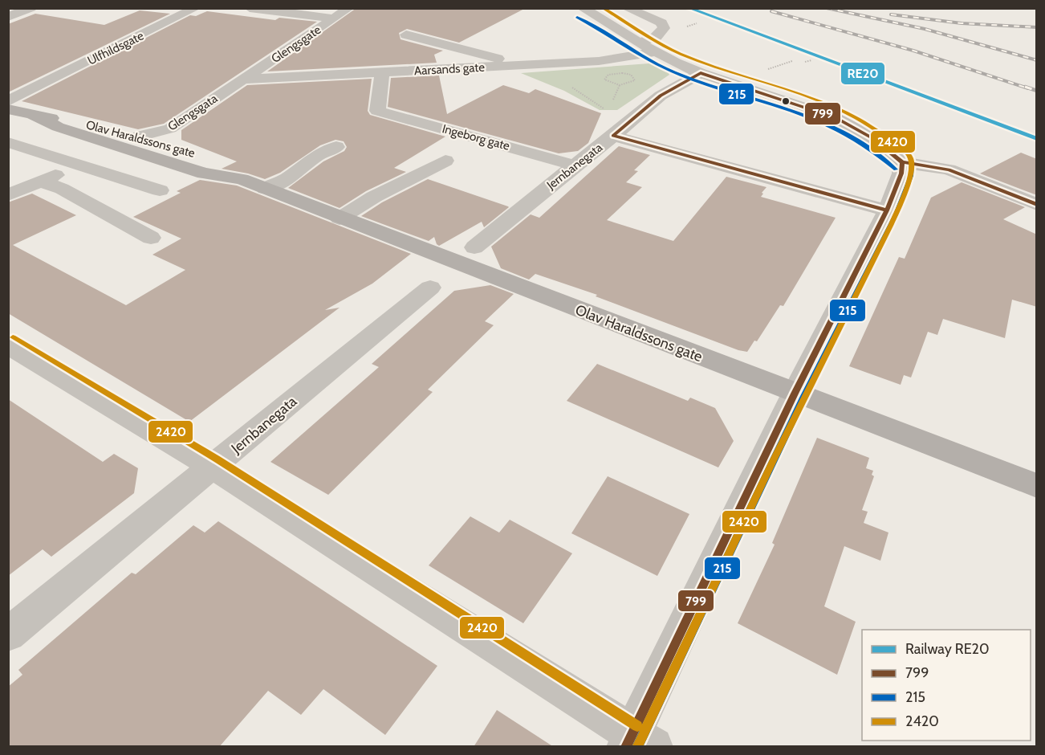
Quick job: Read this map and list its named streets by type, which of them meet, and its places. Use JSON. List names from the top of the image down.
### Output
{
  "streets": {
    "main road": ["Olav Haraldssons gate"],
    "street": [
      "Glengsgate",
      "Ulfhildsgate",
      "Aarsands gate",
      "Glengsgata",
      "Ingeborg gate",
      "Jernbanegata"
    ]
  },
  "crossings": [
    ["Glengsgate", "Aarsands gate"],
    ["Glengsgate", "Glengsgata"],
    ["Aarsands gate", "Glengsgata"],
    ["Aarsands gate", "Ingeborg gate"],
    ["Glengsgata", "Olav Haraldssons gate"],
    ["Ingeborg gate", "Jernbanegata"]
  ],
  "lines": [
    "rail line RE20",
    "transit line 2420",
    "transit line 215",
    "transit line 799"
  ],
  "legend": [
    "Railway RE20",
    "799",
    "215",
    "2420"
  ]
}
